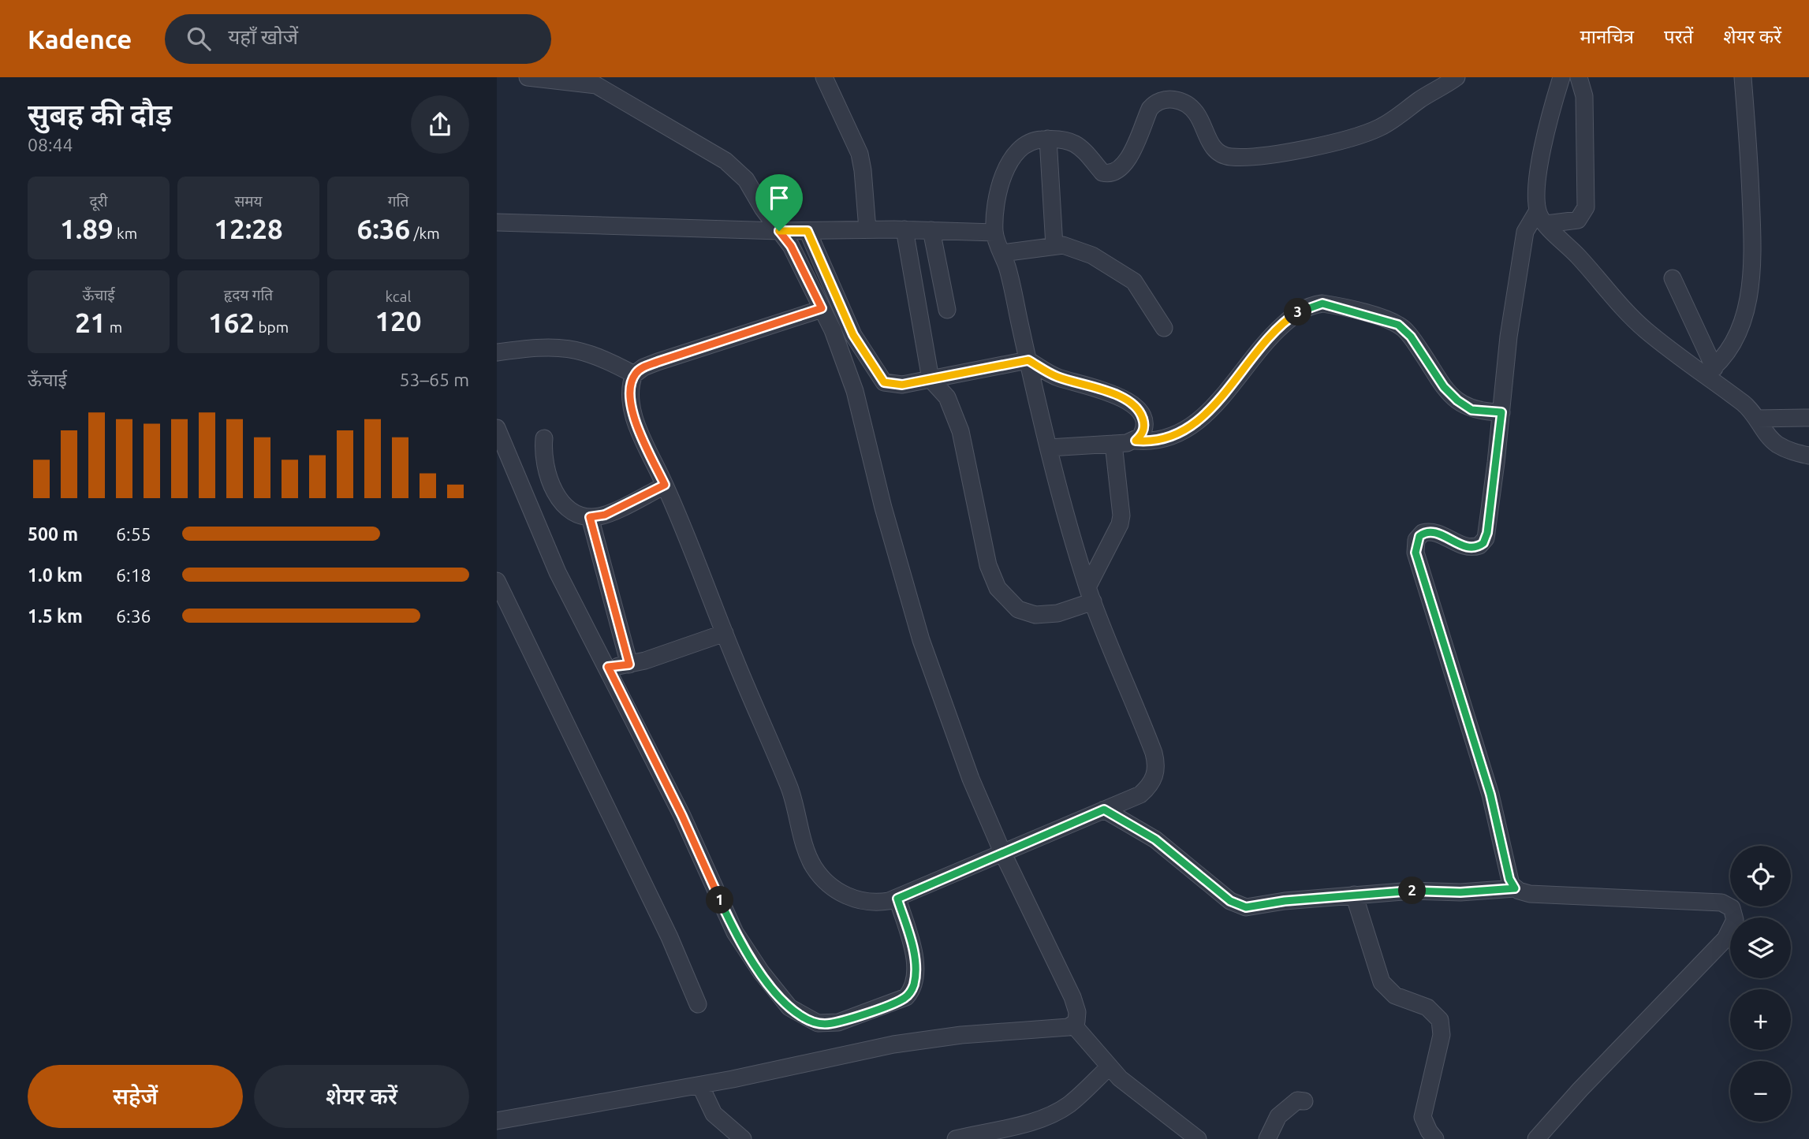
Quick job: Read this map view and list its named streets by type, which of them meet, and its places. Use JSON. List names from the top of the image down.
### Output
{
  "page": {
    "header": "Kadence",
    "search": "यहाँ खोजें",
    "nav": ["मानचित्र", "परतें", "शेयर करें"],
    "heading": ["सुबह की दौड़", "08:44"],
    "stats": [
      ["दूरी", "1.89 km"],
      ["समय", "12:28"],
      ["गति", "6:36 /km"],
      ["ऊँचाई", "21 m"],
      ["हृदय गति", "162 bpm"],
      ["kcal", "120"]
    ],
    "pins": ["3", "2", "1"],
    "chart": ["ऊँचाई", "53–65 m"],
    "list": [
      {
        "name": "500 m",
        "note": "6:55"
      },
      {
        "name": "1.0 km",
        "note": "6:18"
      },
      {
        "name": "1.5 km",
        "note": "6:36"
      }
    ],
    "map_buttons": ["+", "−"],
    "buttons": ["सहेजें", "शेयर करें"]
  }
}
